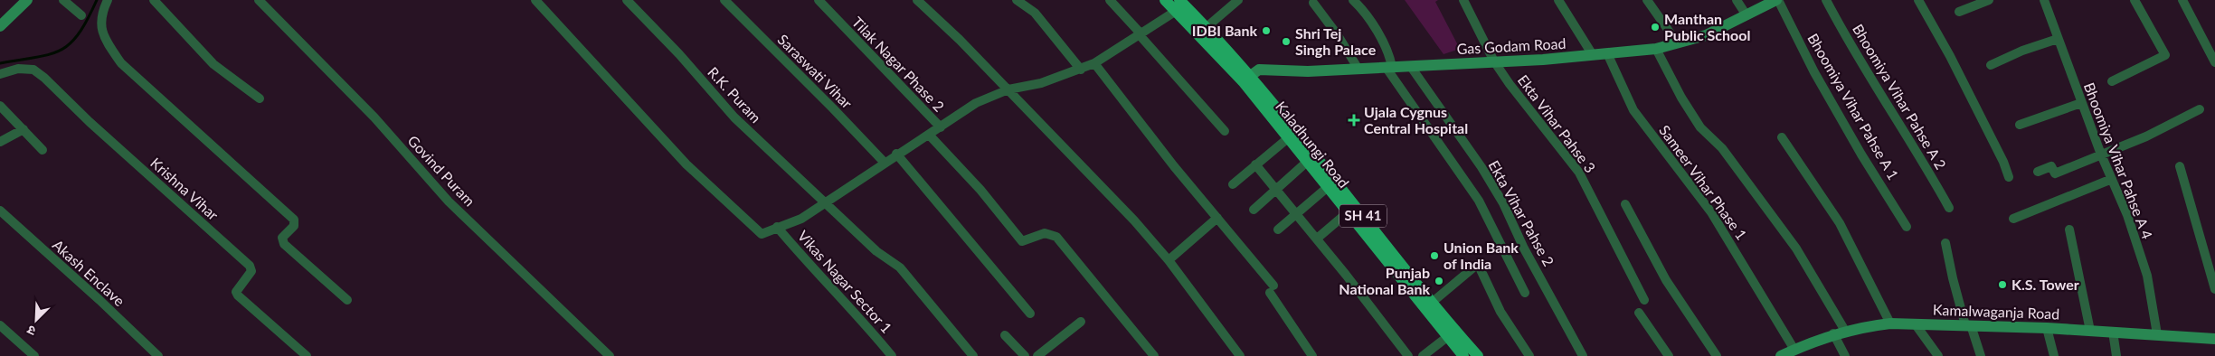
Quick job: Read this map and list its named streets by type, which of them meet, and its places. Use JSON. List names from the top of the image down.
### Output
{
  "streets": {
    "main road": [
      "Gas Godam Road",
      "Kaladhungi Road",
      "SH 41",
      "Kamalwaganja Road"
    ],
    "street": [
      "Tilak Nagar Phase 2",
      "Saraswati Vihar",
      "R.K. Puram",
      "Bhoomiya Vihar Pahse A 2",
      "Bhoomiya Vihar Pahse A 1",
      "Ekta Vihar Pahse 3",
      "Bhoomiya Vihar Pahse A 4",
      "Govind Puram",
      "Sameer Vihar Phase 1",
      "Krishna Vihar",
      "Ekta Vihar Pahse 2",
      "Akash Enclave",
      "Vikas Nagar Sector 1"
    ]
  },
  "crossings": [
    ["Gas Godam Road", "Bhoomiya Vihar Pahse A 1"],
    ["Gas Godam Road", "Ekta Vihar Pahse 3"],
    ["Gas Godam Road", "Kaladhungi Road"],
    ["Gas Godam Road", "Sameer Vihar Phase 1"],
    ["Gas Godam Road", "Ekta Vihar Pahse 2"],
    ["Bhoomiya Vihar Pahse A 4", "Kamalwaganja Road"],
    ["Sameer Vihar Phase 1", "Kamalwaganja Road"]
  ],
  "places": {
    "other": [
      "Manthan Public School",
      "IDBI Bank",
      "Shri Tej Singh Palace",
      "Union Bank of India",
      "Punjab National Bank",
      "K.S. Tower"
    ],
    "health": ["Ujala Cygnus Central Hospital"]
  },
  "north": "bottom left"
}
